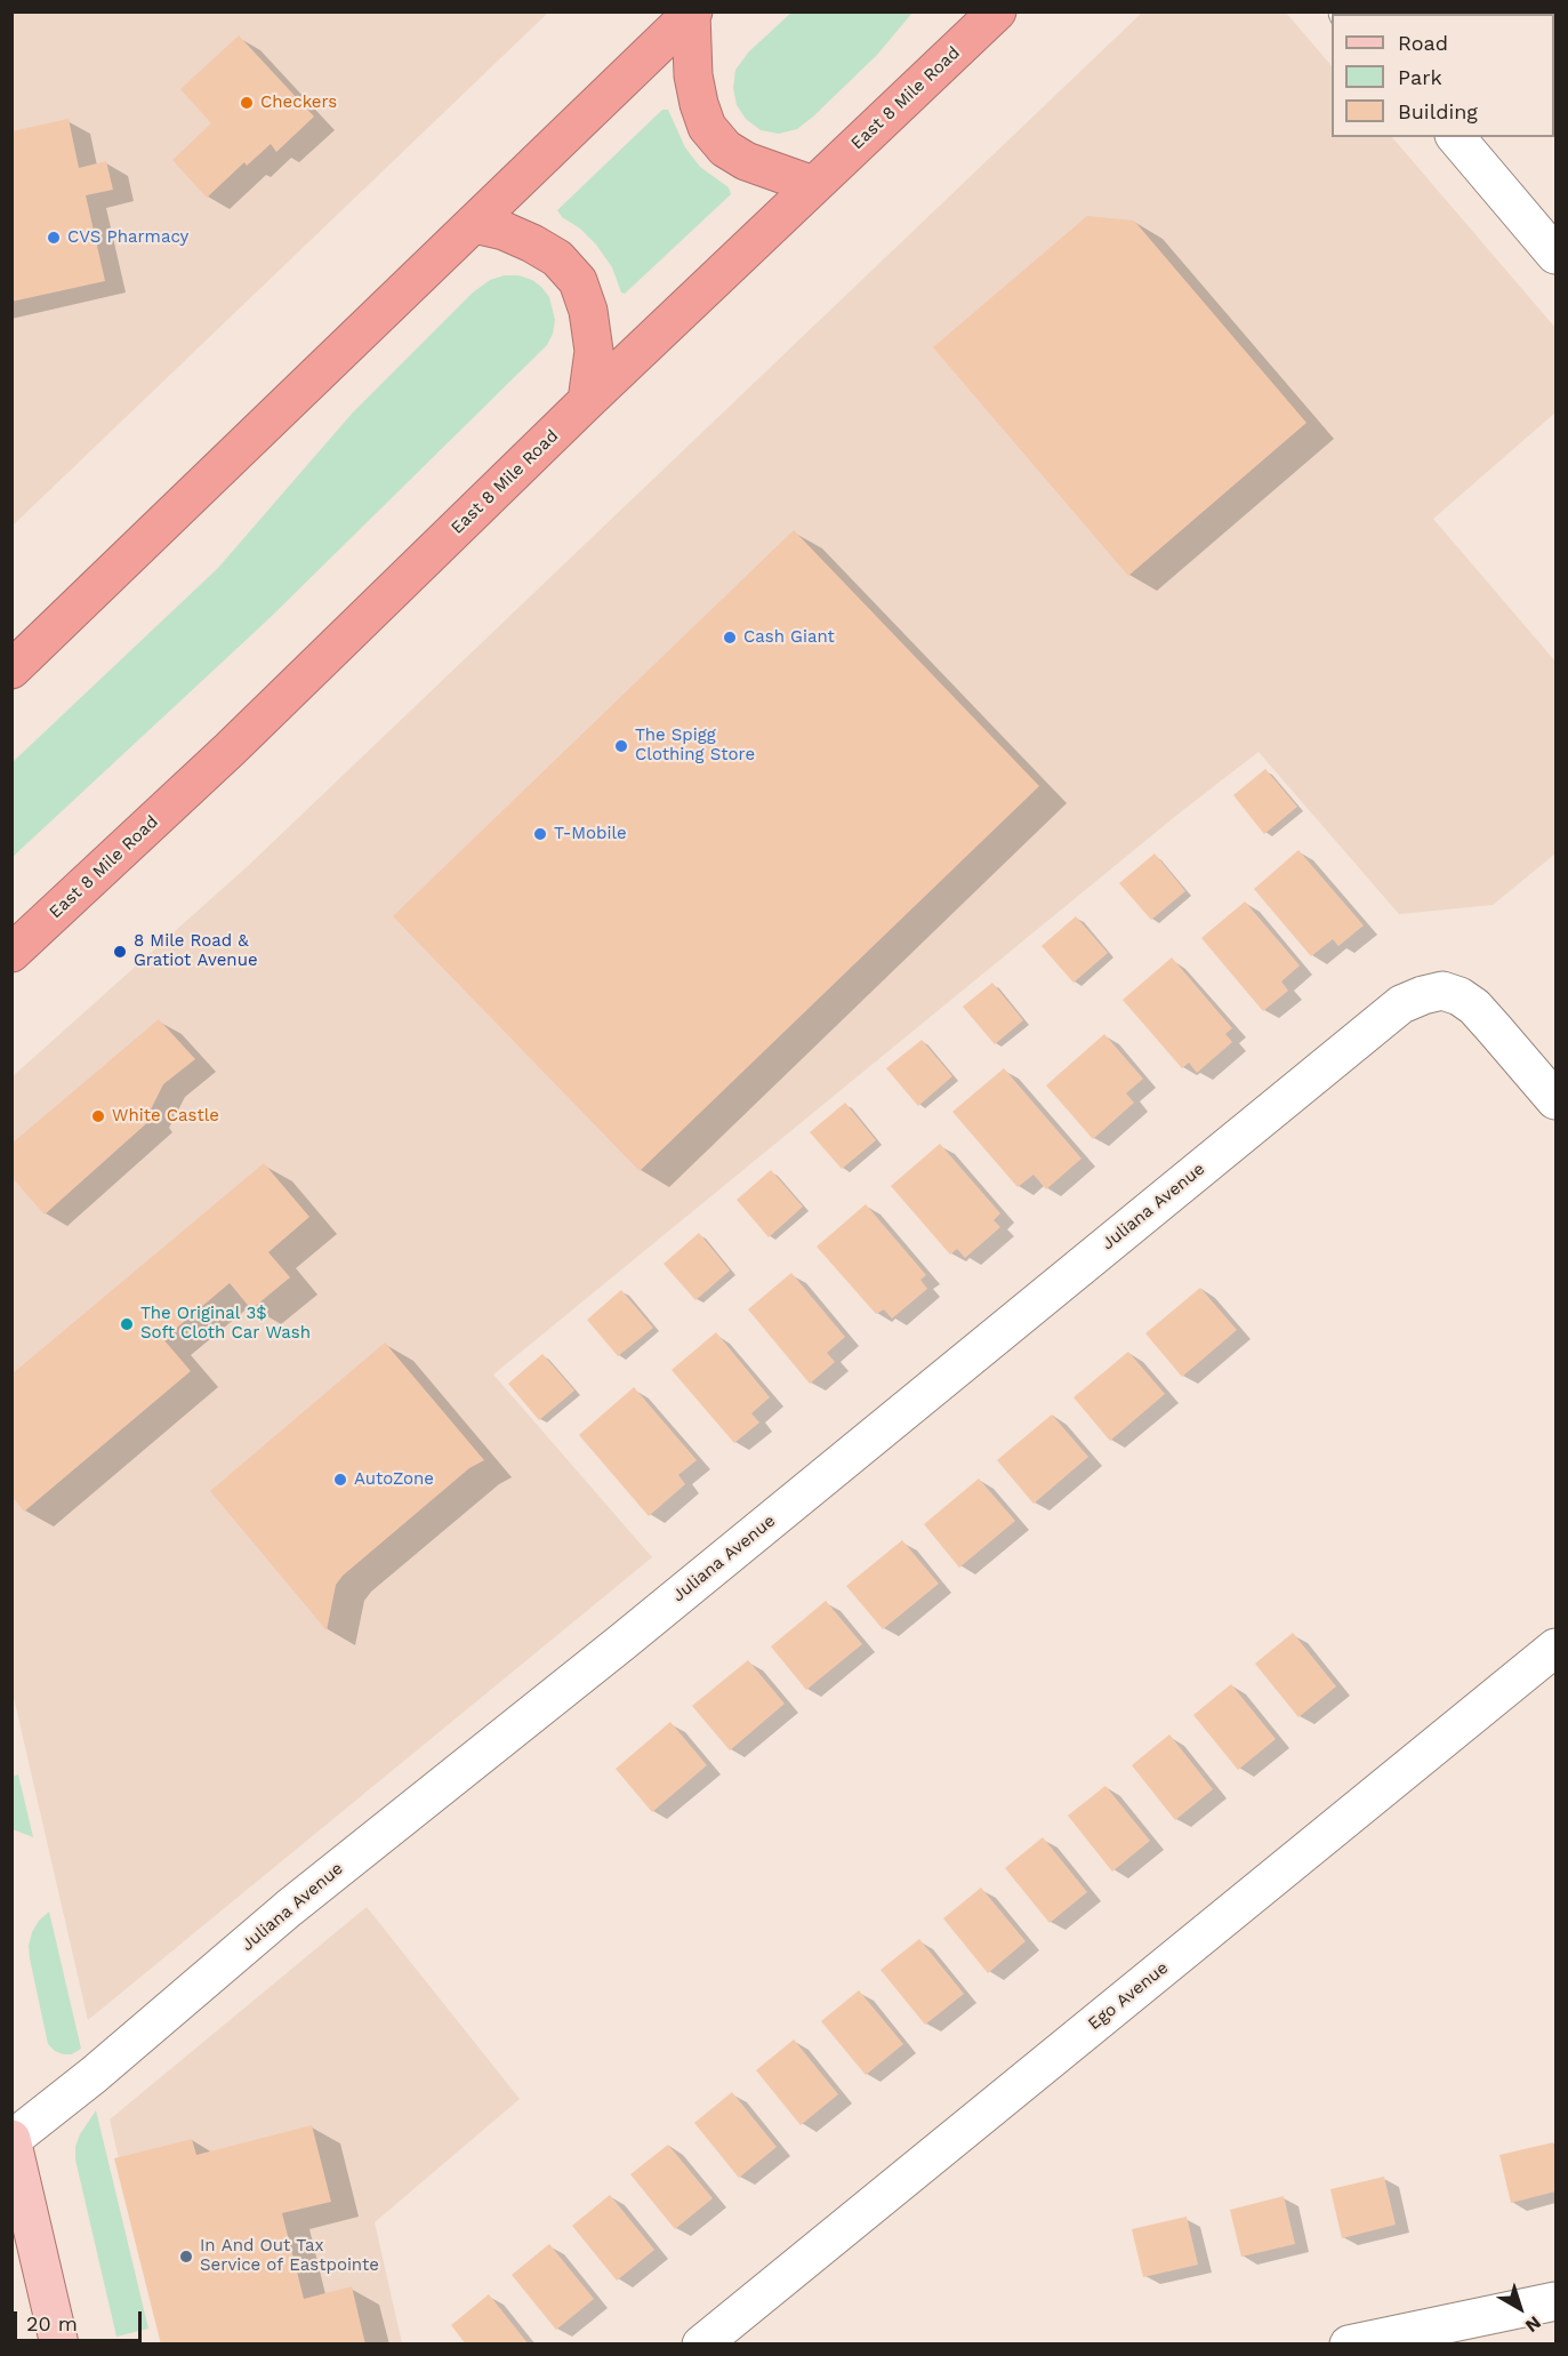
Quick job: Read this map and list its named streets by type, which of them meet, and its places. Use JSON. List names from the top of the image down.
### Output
{
  "streets": {
    "highway": ["East 8 Mile Road"],
    "street": ["Juliana Avenue", "Ego Avenue"]
  },
  "places": [
    "Checkers",
    "CVS Pharmacy",
    "Cash Giant",
    "The Spigg Clothing Store",
    "T-Mobile",
    "8 Mile Road & Gratiot Avenue",
    "White Castle",
    "The Original 3$ Soft Cloth Car Wash",
    "AutoZone",
    "In And Out Tax Service of Eastpointe"
  ],
  "legend": ["Road", "Park", "Building"],
  "scale_bar": "20 m",
  "north": "bottom right"
}
